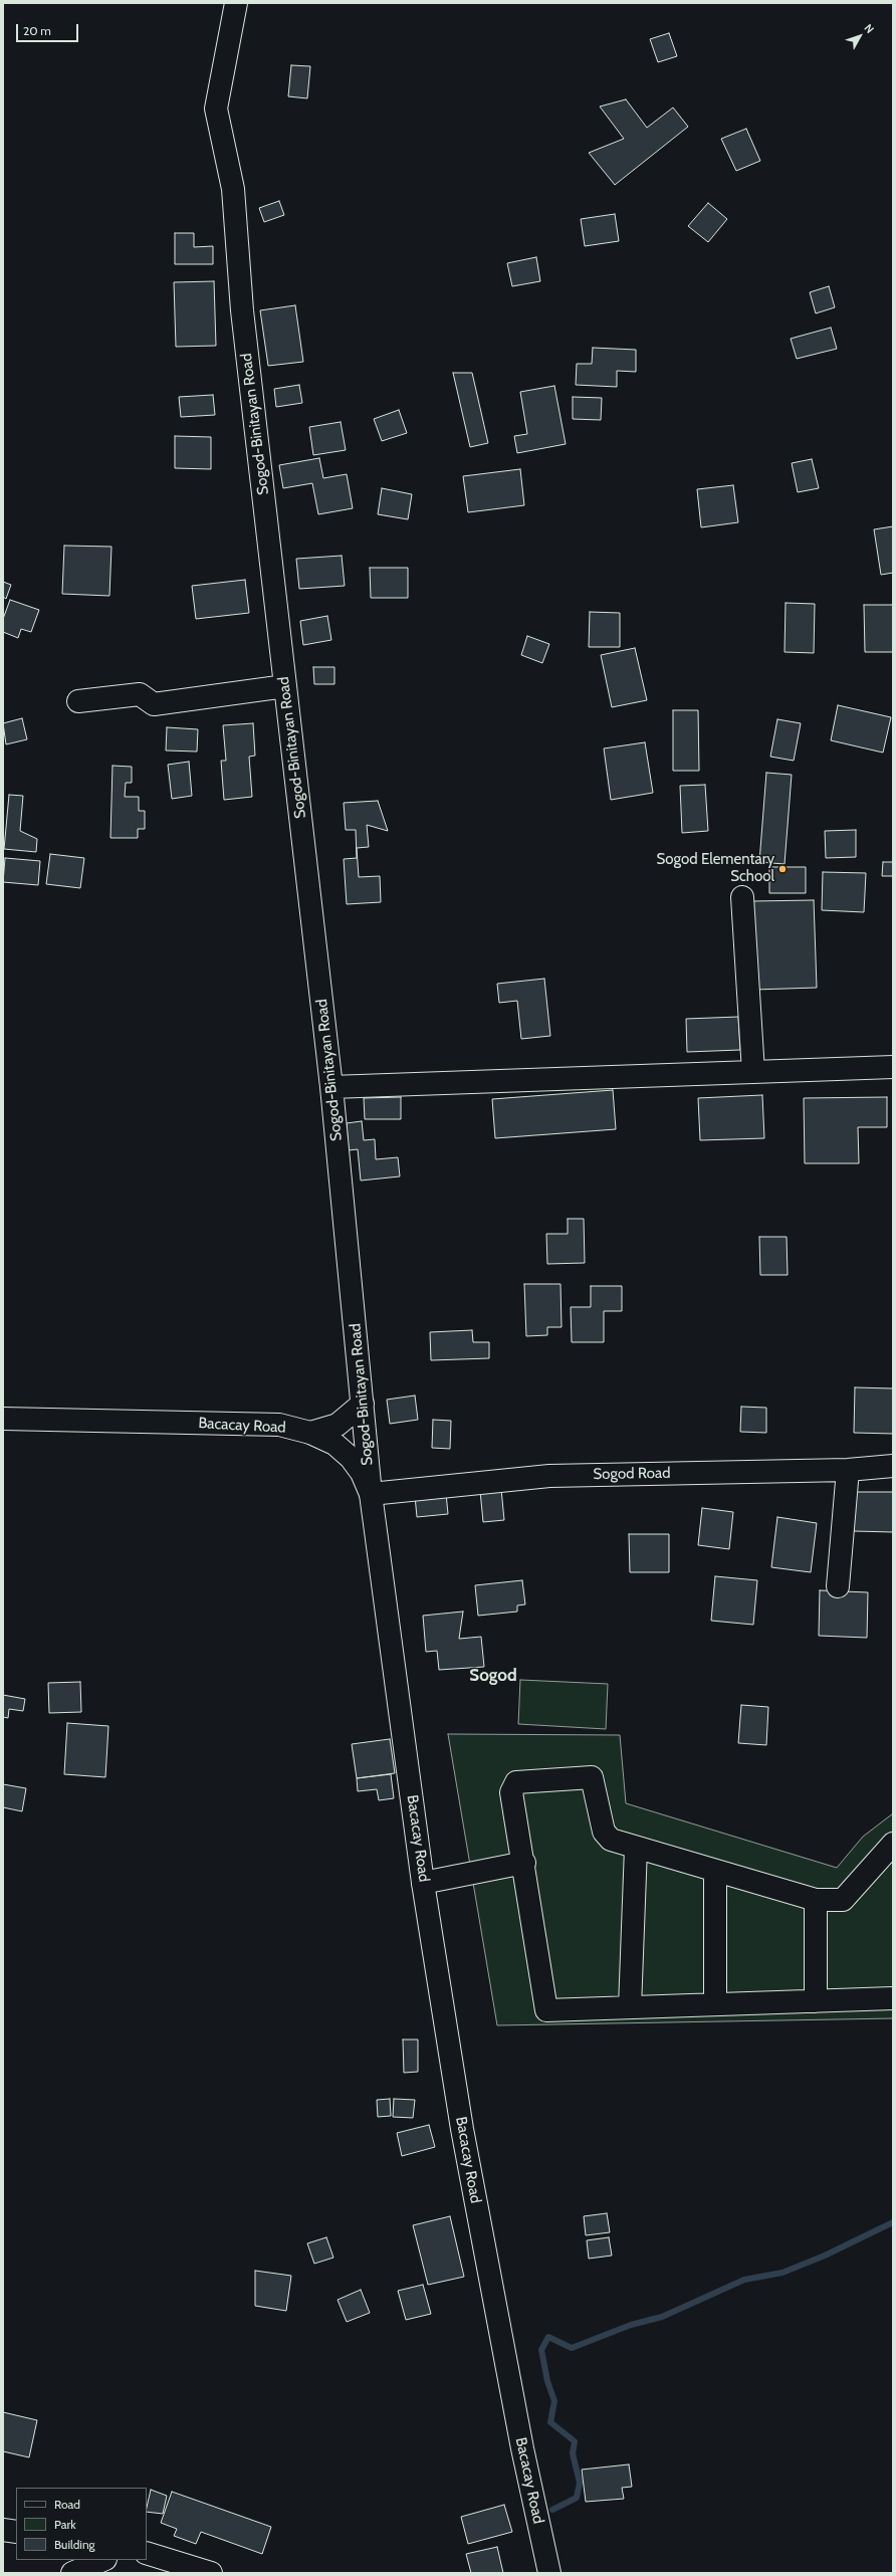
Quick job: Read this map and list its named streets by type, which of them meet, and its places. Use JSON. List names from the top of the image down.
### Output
{
  "streets": {
    "street": ["Sogod-Binitayan Road", "Bacacay Road", "Sogod Road"]
  },
  "crossings": [
    ["Sogod-Binitayan Road", "Bacacay Road"],
    ["Sogod-Binitayan Road", "Sogod Road"],
    ["Bacacay Road", "Sogod Road"]
  ],
  "districts": ["Sogod"],
  "places": ["Sogod Elementary School"],
  "legend": ["Road", "Park", "Building"],
  "scale_bar": "20 m",
  "north": "top right"
}
